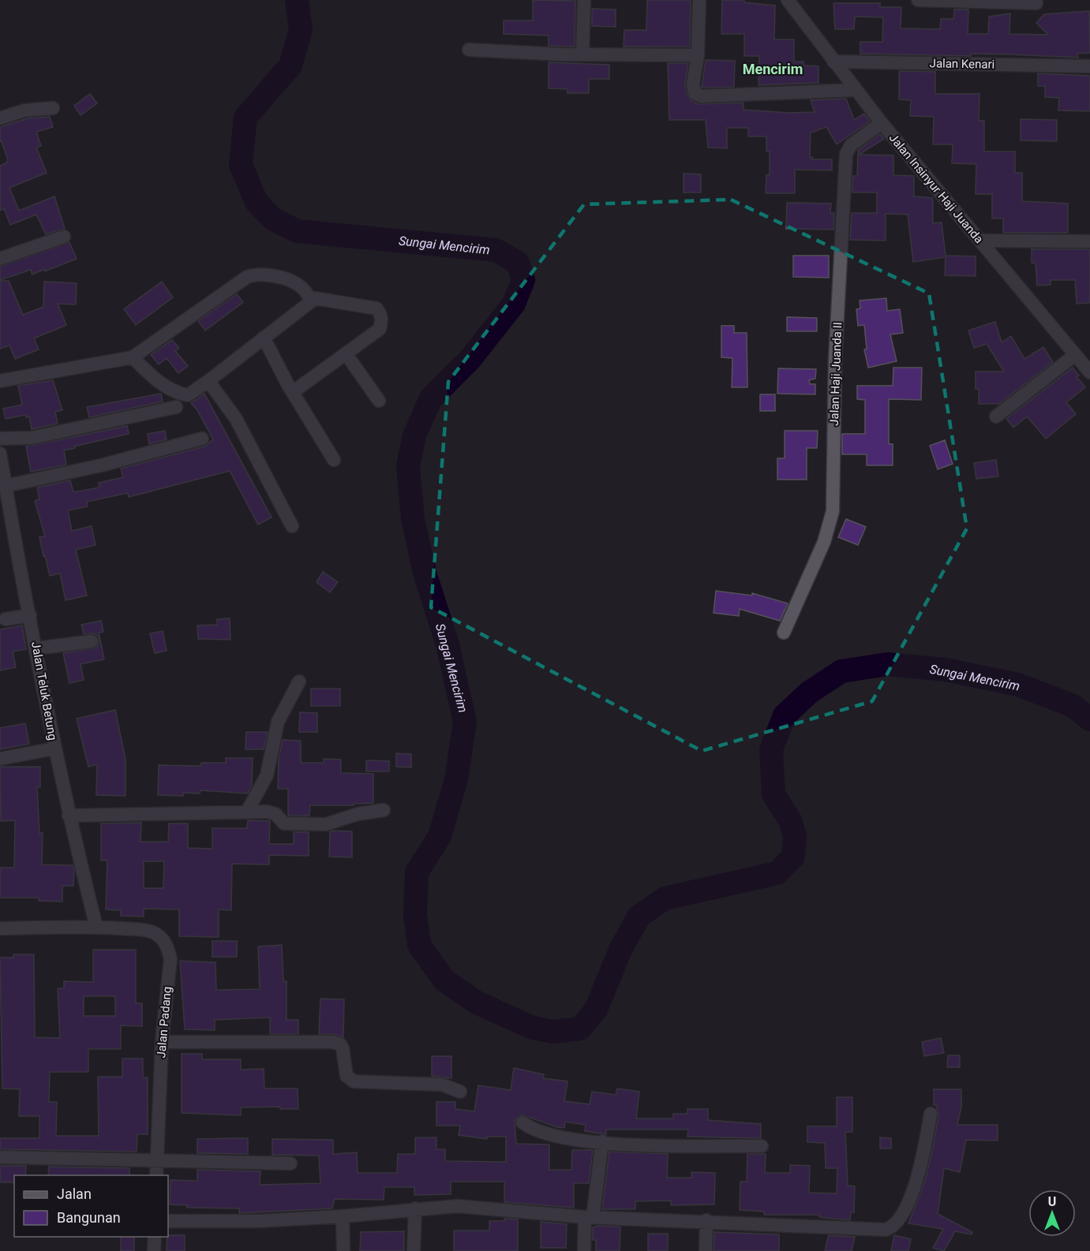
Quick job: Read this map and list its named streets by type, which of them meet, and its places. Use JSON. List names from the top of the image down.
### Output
{
  "streets": {
    "street": [
      "Jalan Kenari",
      "Jalan Insinyur Haji Juanda",
      "Jalan Haji Juanda II",
      "Jalan Teluk Betung",
      "Jalan Padang"
    ]
  },
  "crossings": [
    ["Jalan Kenari", "Jalan Insinyur Haji Juanda"],
    ["Jalan Insinyur Haji Juanda", "Jalan Haji Juanda II"],
    ["Jalan Teluk Betung", "Jalan Padang"]
  ],
  "districts": ["Mencirim"],
  "water": ["Sungai Mencirim"],
  "legend": ["Jalan", "Bangunan"],
  "north": "top"
}
